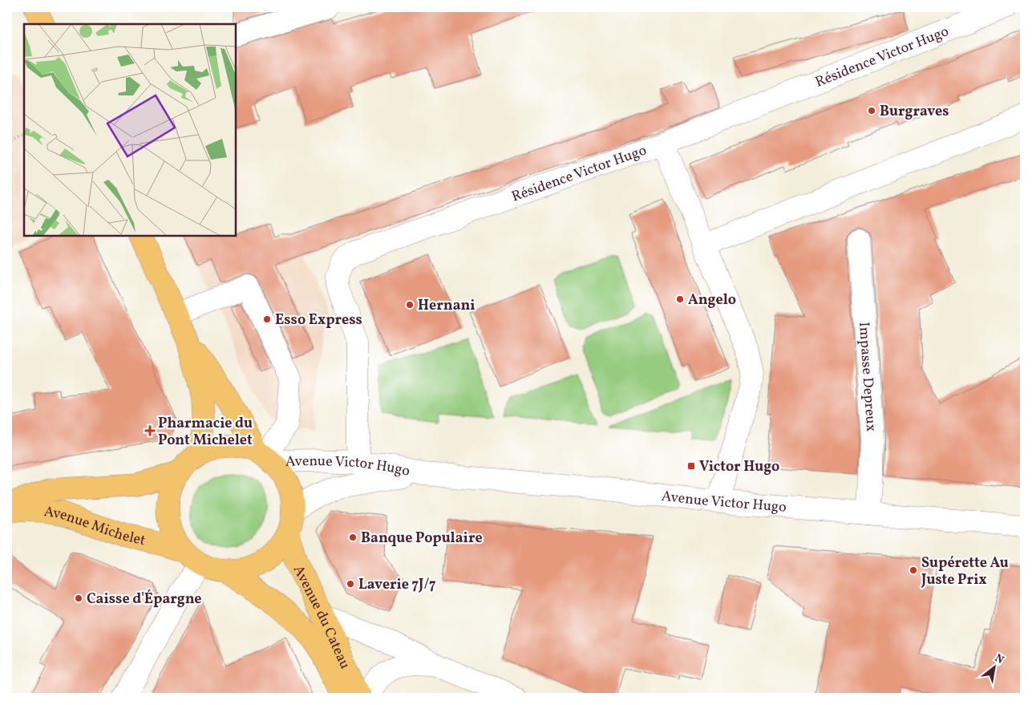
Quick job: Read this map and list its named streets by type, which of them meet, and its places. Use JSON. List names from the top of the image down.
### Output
{
  "streets": {
    "main road": ["Avenue Michelet", "Avenue du Cateau"],
    "street": ["Résidence Victor Hugo", "Impasse Depreux", "Avenue Victor Hugo"]
  },
  "crossings": [
    ["Résidence Victor Hugo", "Avenue Victor Hugo"],
    ["Impasse Depreux", "Avenue Victor Hugo"],
    ["Avenue Victor Hugo", "Avenue Michelet"],
    ["Avenue Victor Hugo", "Avenue du Cateau"],
    ["Avenue Michelet", "Avenue du Cateau"]
  ],
  "places": {
    "other": [
      "Burgraves",
      "Angelo",
      "Hernani",
      "Esso Express",
      "Banque Populaire",
      "Supérette Au Juste Prix",
      "Laverie 7J/7",
      "Caisse d'Épargne"
    ],
    "health": ["Pharmacie du Pont Michelet"],
    "transit": ["Victor Hugo"]
  },
  "north": "top right"
}
